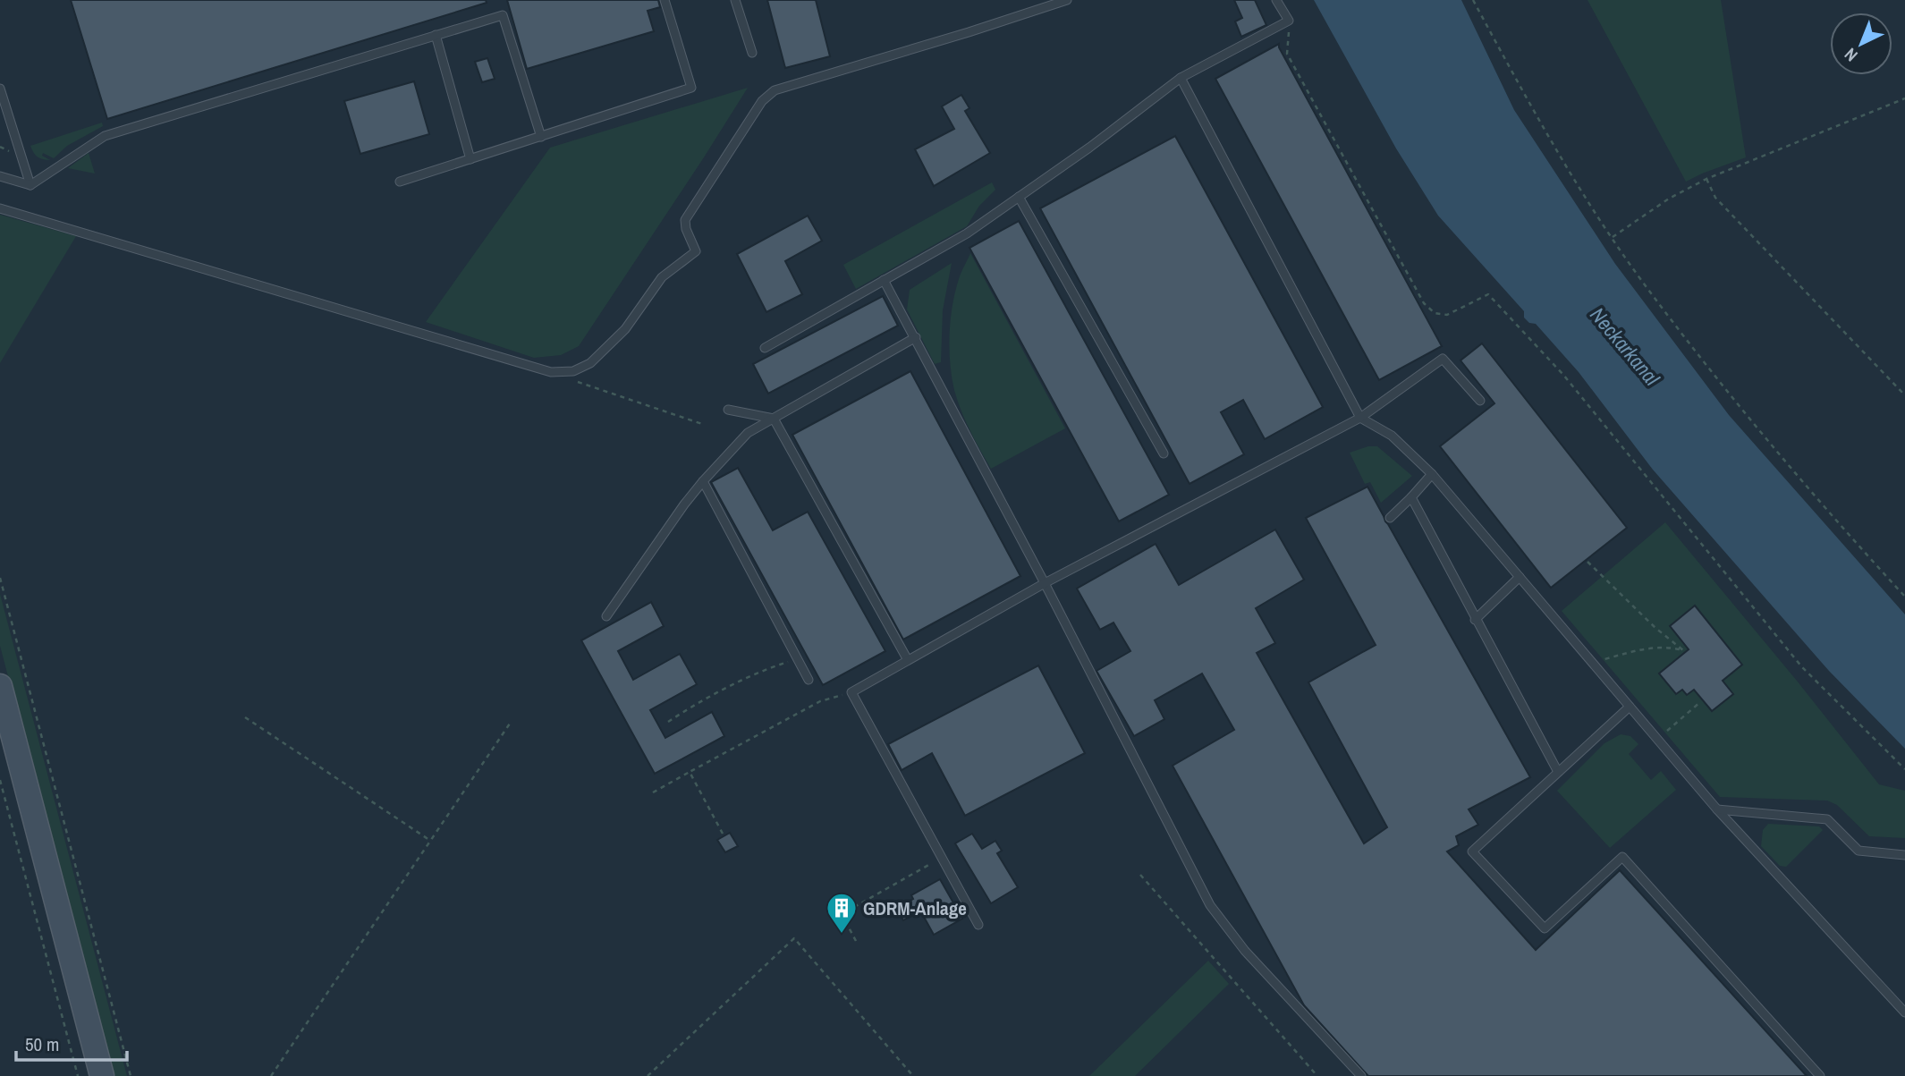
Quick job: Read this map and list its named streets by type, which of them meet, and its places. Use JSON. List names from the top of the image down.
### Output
{
  "water": ["Neckarkanal"],
  "places": {
    "building": ["GDRM-Anlage"]
  },
  "scale_bar": "50 m",
  "north": "bottom left"
}
